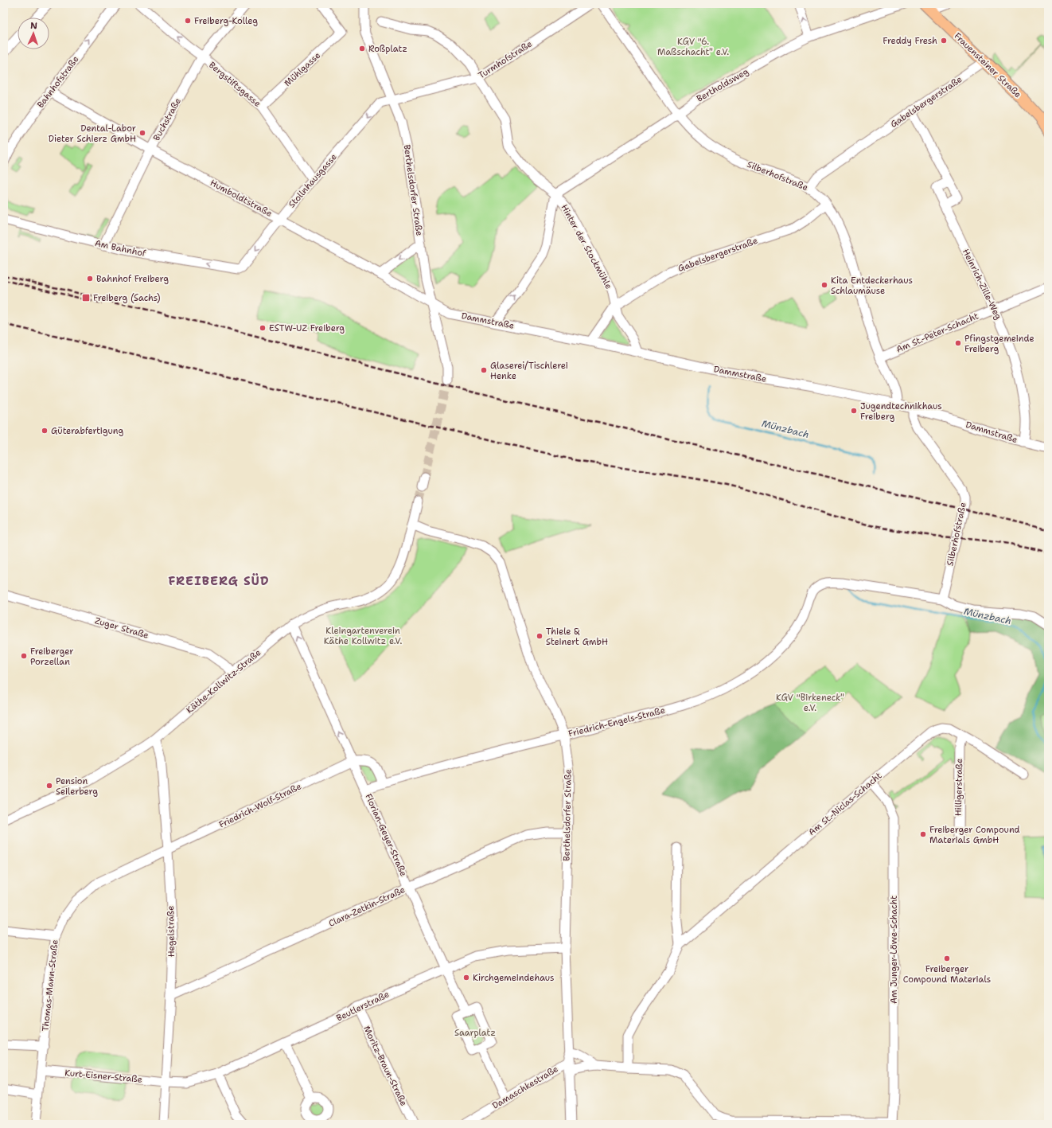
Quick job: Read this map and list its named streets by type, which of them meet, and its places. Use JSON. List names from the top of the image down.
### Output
{
  "streets": {
    "main road": ["Frauensteiner Straße"],
    "street": [
      "Turmhofstraße",
      "Mühlgasse",
      "Bahnhofstraße",
      "Bergstiftsgasse",
      "Bertholdsweg",
      "Gabelsbergerstraße",
      "Buchstraße",
      "Silberhofstraße",
      "Stollnhausgasse",
      "Berthelsdorfer Straße",
      "Humboldtstraße",
      "Hinter der Stockmühle",
      "Am Bahnhof",
      "Heinrich-Zille-Weg",
      "Dammstraße",
      "Am St.-Peter-Schacht",
      "Zuger Straße",
      "Käthe-Kollwitz-Straße",
      "Friedrich-Engels-Straße",
      "Hilligerstraße",
      "Am St.-Niclas-Schacht",
      "Friedrich-Wolf-Straße",
      "Florian-Geyer-Straße",
      "Clara-Zetkin-Straße",
      "Hegelstraße",
      "Am Junger-Löwe-Schacht",
      "Thomas-Mann-Straße",
      "Beutlerstraße",
      "Moritz-Braun-Straße",
      "Kurt-Eisner-Straße",
      "Damaschkestraße"
    ]
  },
  "crossings": [
    ["Turmhofstraße", "Stollnhausgasse"],
    ["Turmhofstraße", "Berthelsdorfer Straße"],
    ["Turmhofstraße", "Hinter der Stockmühle"],
    ["Frauensteiner Straße", "Gabelsbergerstraße"],
    ["Mühlgasse", "Bergstiftsgasse"],
    ["Bahnhofstraße", "Humboldtstraße"],
    ["Bergstiftsgasse", "Buchstraße"],
    ["Bergstiftsgasse", "Stollnhausgasse"],
    ["Bertholdsweg", "Silberhofstraße"],
    ["Bertholdsweg", "Hinter der Stockmühle"],
    ["Gabelsbergerstraße", "Silberhofstraße"],
    ["Gabelsbergerstraße", "Hinter der Stockmühle"],
    ["Gabelsbergerstraße", "Dammstraße"],
    ["Buchstraße", "Humboldtstraße"],
    ["Buchstraße", "Am Bahnhof"],
    ["Silberhofstraße", "Dammstraße"],
    ["Silberhofstraße", "Am St.-Peter-Schacht"],
    ["Silberhofstraße", "Friedrich-Engels-Straße"],
    ["Stollnhausgasse", "Berthelsdorfer Straße"],
    ["Stollnhausgasse", "Humboldtstraße"],
    ["Stollnhausgasse", "Am Bahnhof"],
    ["Berthelsdorfer Straße", "Humboldtstraße"],
    ["Berthelsdorfer Straße", "Dammstraße"],
    ["Berthelsdorfer Straße", "Käthe-Kollwitz-Straße"],
    ["Berthelsdorfer Straße", "Friedrich-Engels-Straße"],
    ["Berthelsdorfer Straße", "Clara-Zetkin-Straße"],
    ["Berthelsdorfer Straße", "Beutlerstraße"],
    ["Berthelsdorfer Straße", "Damaschkestraße"],
    ["Humboldtstraße", "Dammstraße"],
    ["Hinter der Stockmühle", "Dammstraße"],
    ["Heinrich-Zille-Weg", "Dammstraße"],
    ["Heinrich-Zille-Weg", "Am St.-Peter-Schacht"],
    ["Zuger Straße", "Käthe-Kollwitz-Straße"],
    ["Käthe-Kollwitz-Straße", "Florian-Geyer-Straße"],
    ["Käthe-Kollwitz-Straße", "Hegelstraße"],
    ["Friedrich-Engels-Straße", "Florian-Geyer-Straße"],
    ["Hilligerstraße", "Am St.-Niclas-Schacht"],
    ["Am St.-Niclas-Schacht", "Am Junger-Löwe-Schacht"],
    ["Am St.-Niclas-Schacht", "Damaschkestraße"],
    ["Friedrich-Wolf-Straße", "Florian-Geyer-Straße"],
    ["Friedrich-Wolf-Straße", "Hegelstraße"],
    ["Friedrich-Wolf-Straße", "Thomas-Mann-Straße"],
    ["Florian-Geyer-Straße", "Clara-Zetkin-Straße"],
    ["Florian-Geyer-Straße", "Beutlerstraße"],
    ["Clara-Zetkin-Straße", "Hegelstraße"],
    ["Hegelstraße", "Thomas-Mann-Straße"],
    ["Hegelstraße", "Beutlerstraße"],
    ["Hegelstraße", "Kurt-Eisner-Straße"],
    ["Am Junger-Löwe-Schacht", "Damaschkestraße"],
    ["Thomas-Mann-Straße", "Kurt-Eisner-Straße"],
    ["Beutlerstraße", "Moritz-Braun-Straße"],
    ["Beutlerstraße", "Kurt-Eisner-Straße"]
  ],
  "one_way": ["Stollnhausgasse", "Am Bahnhof", "Florian-Geyer-Straße"],
  "districts": ["FREIBERG SÜD"],
  "water": ["Münzbach"],
  "parks": [
    "KGV \"6. Maßschacht\" e.V.",
    "Kleingartenverein Käthe Kollwitz e.V.",
    "KGV \"Birkeneck\" e.V.",
    "Saarplatz"
  ],
  "places": {
    "other": [
      "Freiberg-Kolleg",
      "Freddy Fresh",
      "Roßplatz",
      "Dental-Labor Dieter Schierz GmbH",
      "Bahnhof Freiberg",
      "Kita Entdeckerhaus Schlaumäuse",
      "ESTW-UZ Freiberg",
      "Pfingstgemeinde Freiberg",
      "Glaserei/Tischlerei Henke",
      "Jugendtechnikhaus Freiberg",
      "Güterabfertigung",
      "Thiele & Steinert GmbH",
      "Freiberger Porzellan",
      "Pension Seilerberg",
      "Freiberger Compound Materials GmbH",
      "Freiberger Compound Materials",
      "Kirchgemeindehaus"
    ],
    "transit": ["Freiberg (Sachs)"]
  },
  "north": "top"
}
